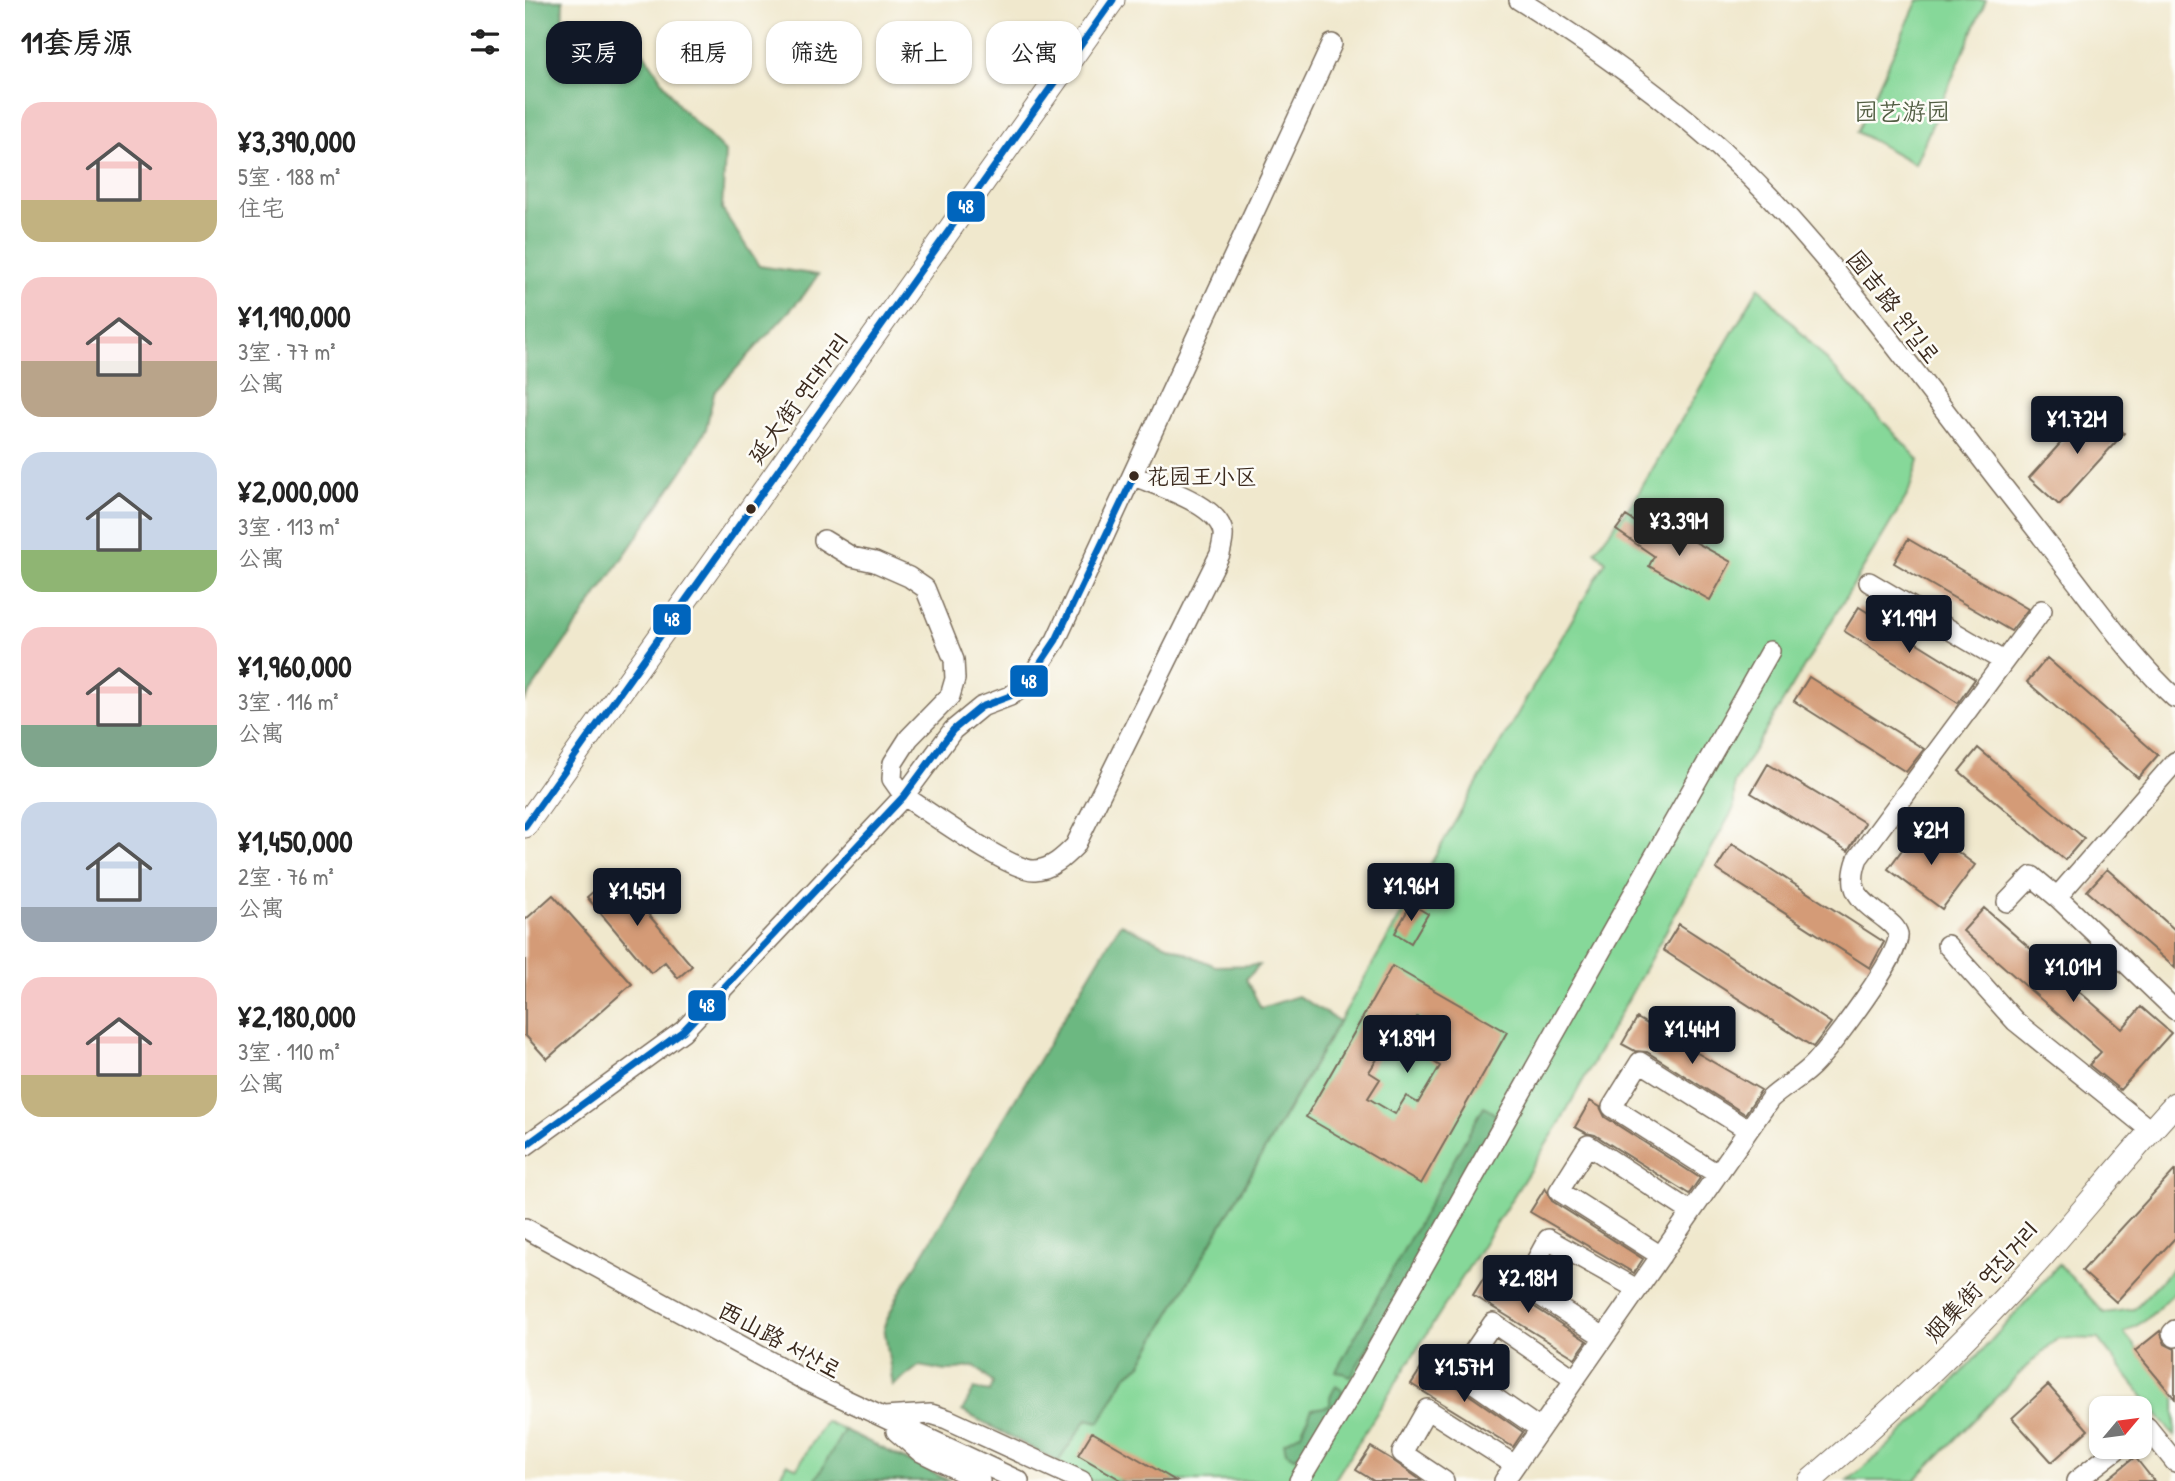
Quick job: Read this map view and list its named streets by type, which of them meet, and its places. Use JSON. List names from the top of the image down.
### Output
{
  "streets": {
    "main road": ["延大街 연대거리", "烟集街 연집거리"],
    "street": ["园吉路 원길로", "西山路 서산로"]
  },
  "parks": ["园艺游园"],
  "places": ["花园王小区"],
  "lines": ["transit line 48"],
  "north": "top right",
  "page": {
    "heading": "11套房源",
    "chip": [
      "买房",
      "租房",
      "筛选",
      "新上",
      "公寓"
    ],
    "list": [
      {
        "name": "¥3,390,000",
        "note": "5室 · 188 m² · 住宅"
      },
      {
        "name": "¥1,190,000",
        "note": "3室 · 77 m² · 公寓"
      },
      {
        "name": "¥2,000,000",
        "note": "3室 · 113 m² · 公寓"
      },
      {
        "name": "¥1,960,000",
        "note": "3室 · 116 m² · 公寓"
      },
      {
        "name": "¥1,450,000",
        "note": "2室 · 76 m² · 公寓"
      },
      {
        "name": "¥2,180,000",
        "note": "3室 · 110 m² · 公寓"
      }
    ],
    "price": [
      "¥1.72M",
      "¥3.39M",
      "¥1.19M",
      "¥2M",
      "¥1.96M",
      "¥1.45M",
      "¥1.01M",
      "¥1.44M",
      "¥1.89M",
      "¥2.18M",
      "¥1.57M"
    ]
  }
}
